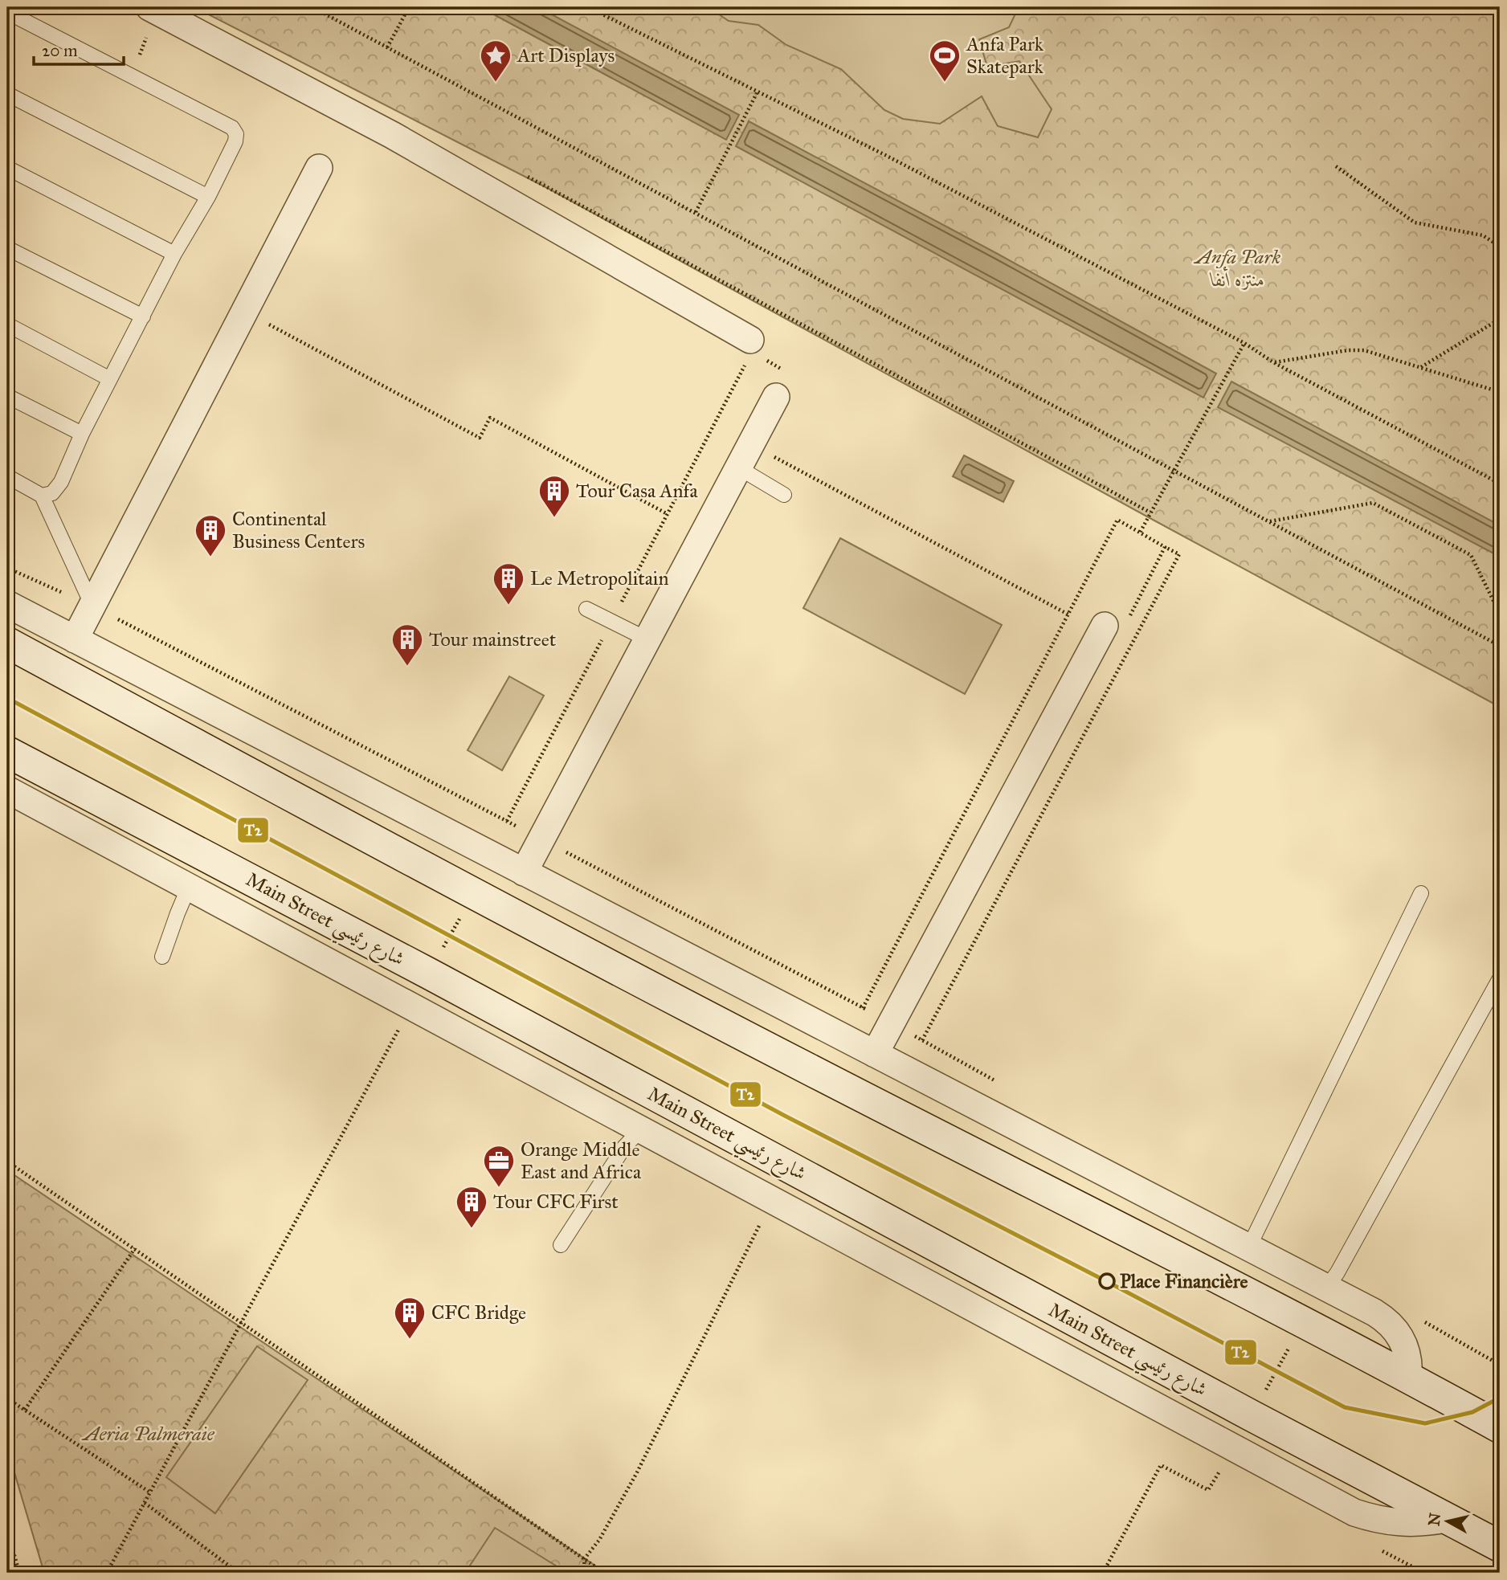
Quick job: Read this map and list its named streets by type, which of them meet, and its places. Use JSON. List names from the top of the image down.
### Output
{
  "streets": {
    "main road": ["Main Street شارع رئيسي"]
  },
  "parks": ["Anfa Park منتزه أنفا", "Aeria Palmeraie"],
  "places": {
    "place": ["Art Displays"],
    "sports": ["Anfa Park Skatepark"],
    "building": [
      "Tour Casa Anfa",
      "Continental Business Centers",
      "Le Metropolitain",
      "Tour mainstreet",
      "Tour CFC First",
      "CFC Bridge"
    ],
    "office": ["Orange Middle East and Africa"],
    "other": ["Place Financière"]
  },
  "lines": ["transit line T2"],
  "scale_bar": "20 m",
  "north": "left"
}
